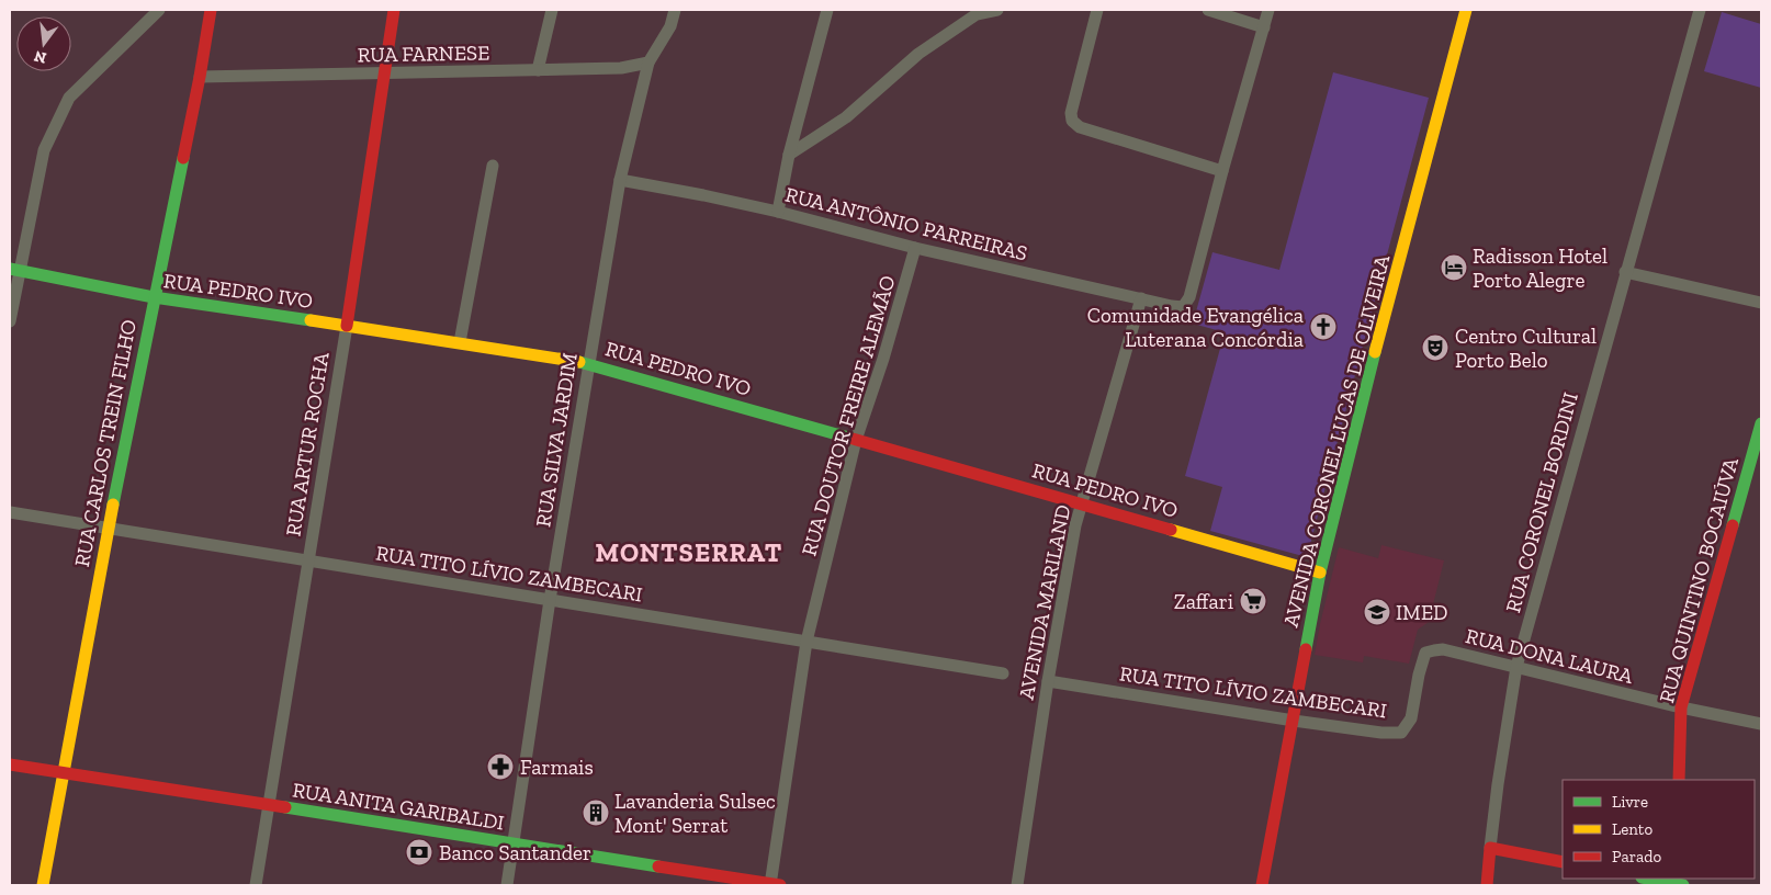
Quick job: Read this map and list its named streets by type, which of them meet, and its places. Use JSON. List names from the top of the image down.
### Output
{
  "streets": {
    "street": [
      "RUA FARNESE",
      "RUA ANTÔNIO PARREIRAS",
      "RUA PEDRO IVO",
      "RUA DOUTOR FREIRE ALEMÃO",
      "RUA SILVA JARDIM",
      "AVENIDA CORONEL LUCAS DE OLIVEIRA",
      "RUA CARLOS TREIN FILHO",
      "RUA ARTUR ROCHA",
      "RUA CORONEL BORDINI",
      "RUA TITO LÍVIO ZAMBECARI",
      "RUA QUINTINO BOCAIÚVA",
      "AVENIDA MARILAND",
      "RUA DONA LAURA",
      "RUA ANITA GARIBALDI"
    ]
  },
  "crossings": [
    ["RUA FARNESE", "RUA SILVA JARDIM"],
    ["RUA FARNESE", "RUA CARLOS TREIN FILHO"],
    ["RUA FARNESE", "RUA ARTUR ROCHA"],
    ["RUA ANTÔNIO PARREIRAS", "RUA DOUTOR FREIRE ALEMÃO"],
    ["RUA ANTÔNIO PARREIRAS", "RUA SILVA JARDIM"],
    ["RUA ANTÔNIO PARREIRAS", "AVENIDA MARILAND"],
    ["RUA PEDRO IVO", "RUA DOUTOR FREIRE ALEMÃO"],
    ["RUA PEDRO IVO", "RUA SILVA JARDIM"],
    ["RUA PEDRO IVO", "AVENIDA CORONEL LUCAS DE OLIVEIRA"],
    ["RUA PEDRO IVO", "RUA CARLOS TREIN FILHO"],
    ["RUA PEDRO IVO", "RUA ARTUR ROCHA"],
    ["RUA PEDRO IVO", "AVENIDA MARILAND"],
    ["RUA DOUTOR FREIRE ALEMÃO", "RUA TITO LÍVIO ZAMBECARI"],
    ["RUA DOUTOR FREIRE ALEMÃO", "RUA ANITA GARIBALDI"],
    ["RUA SILVA JARDIM", "RUA TITO LÍVIO ZAMBECARI"],
    ["RUA SILVA JARDIM", "RUA ANITA GARIBALDI"],
    ["AVENIDA CORONEL LUCAS DE OLIVEIRA", "RUA TITO LÍVIO ZAMBECARI"],
    ["RUA CARLOS TREIN FILHO", "RUA TITO LÍVIO ZAMBECARI"],
    ["RUA CARLOS TREIN FILHO", "RUA ANITA GARIBALDI"],
    ["RUA ARTUR ROCHA", "RUA TITO LÍVIO ZAMBECARI"],
    ["RUA ARTUR ROCHA", "RUA ANITA GARIBALDI"],
    ["RUA CORONEL BORDINI", "RUA DONA LAURA"],
    ["RUA TITO LÍVIO ZAMBECARI", "AVENIDA MARILAND"],
    ["RUA TITO LÍVIO ZAMBECARI", "RUA DONA LAURA"],
    ["RUA QUINTINO BOCAIÚVA", "RUA DONA LAURA"]
  ],
  "districts": ["MONTSERRAT"],
  "places": {
    "hotel": ["Radisson Hotel Porto Alegre"],
    "church": ["Comunidade Evangélica Luterana Concórdia"],
    "theatre": ["Centro Cultural Porto Belo"],
    "supermarket": ["Zaffari"],
    "school or university": ["IMED"],
    "pharmacy": ["Farmais"],
    "building": ["Lavanderia Sulsec Mont' Serrat"],
    "bank": ["Banco Santander"]
  },
  "legend": ["Livre", "Lento", "Parado"],
  "north": "bottom"
}
